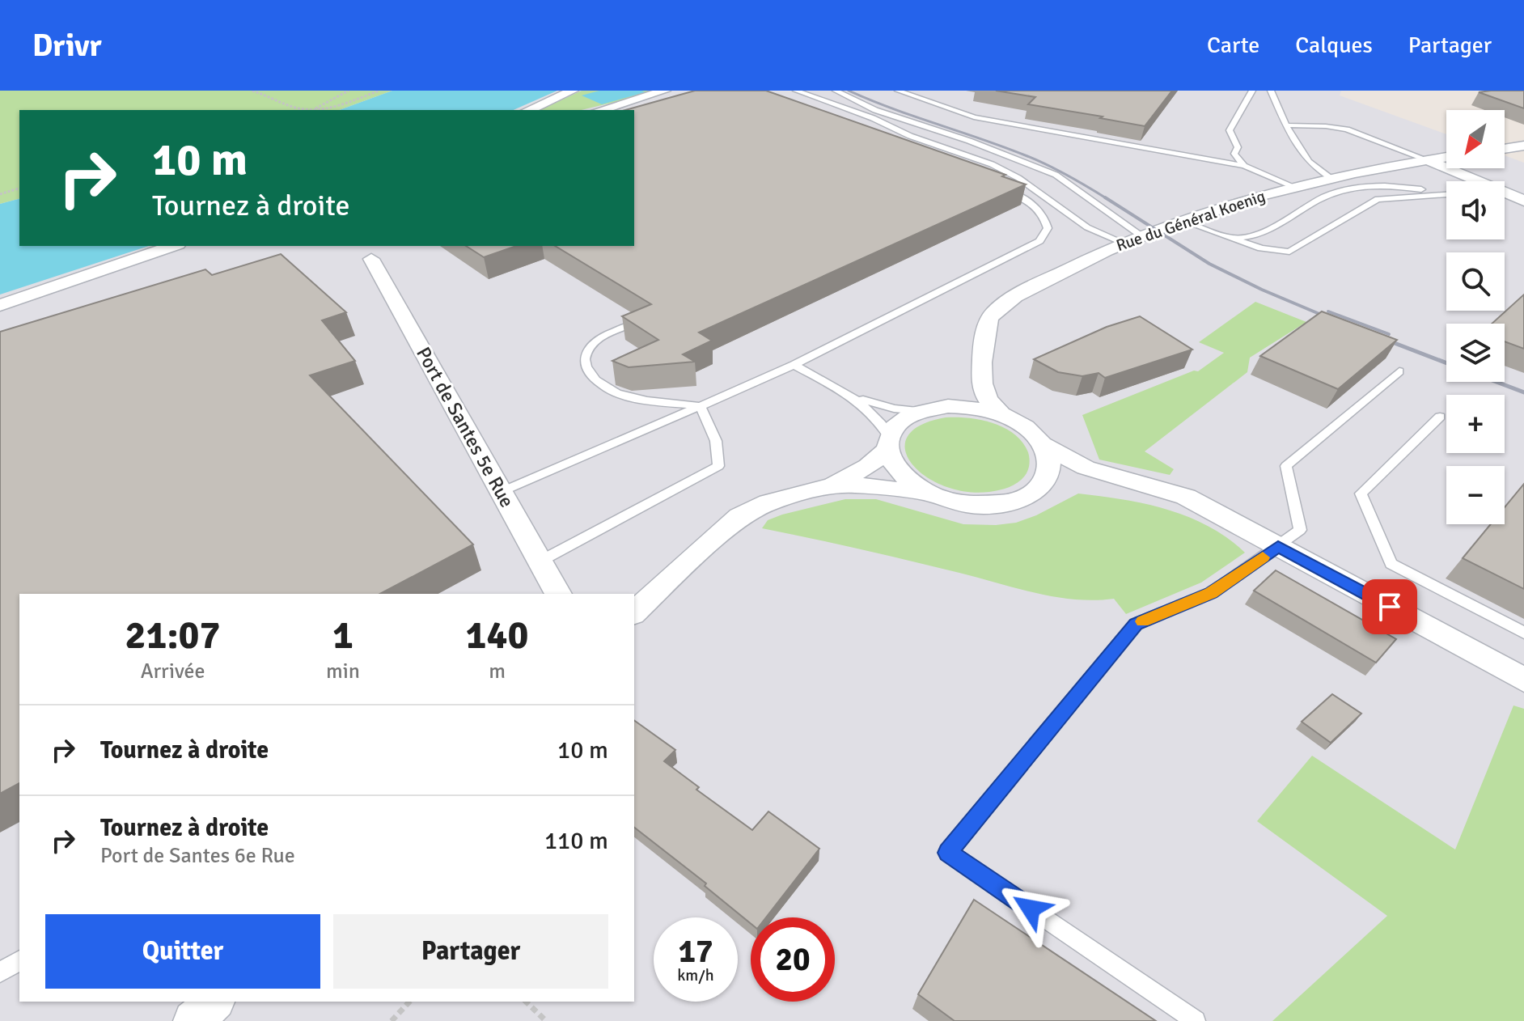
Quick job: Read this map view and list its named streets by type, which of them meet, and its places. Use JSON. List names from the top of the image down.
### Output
{
  "streets": {
    "street": ["Rue du Général Koenig", "Port de Santes 5e Rue"]
  },
  "north": "bottom left",
  "page": {
    "header": "Drivr",
    "nav": ["Carte", "Calques", "Partager"],
    "map_buttons": ["+", "−"],
    "turn": ["10 m", "Tournez à droite"],
    "eta": [
      "21:07",
      "Arrivée",
      "1",
      "min",
      "140",
      "m"
    ],
    "list": [
      {
        "name": "Tournez à droite",
        "value": "10 m"
      },
      {
        "name": "Tournez à droite",
        "note": "Port de Santes 6e Rue",
        "value": "110 m"
      }
    ],
    "buttons": ["Quitter", "Partager"],
    "speed": "17 km/h",
    "limit": "20"
  }
}
